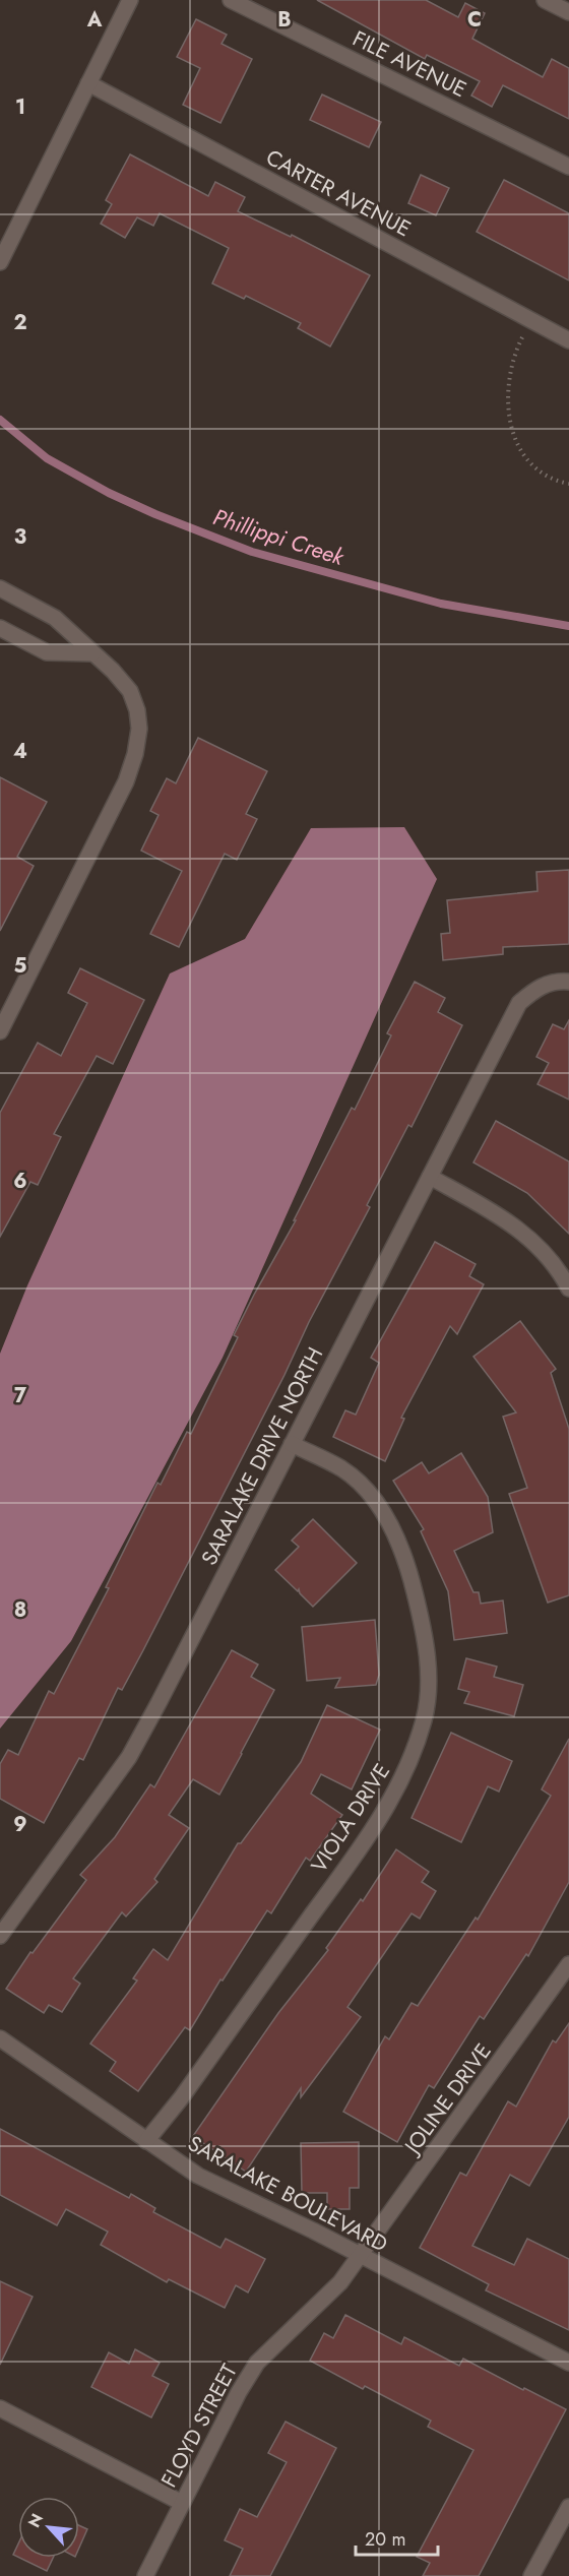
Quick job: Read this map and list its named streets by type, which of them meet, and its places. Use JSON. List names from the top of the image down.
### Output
{
  "streets": {
    "street": [
      "FILE AVENUE",
      "CARTER AVENUE",
      "SARALAKE DRIVE NORTH",
      "VIOLA DRIVE",
      "JOLINE DRIVE",
      "SARALAKE BOULEVARD",
      "FLOYD STREET"
    ]
  },
  "crossings": [
    ["SARALAKE DRIVE NORTH", "VIOLA DRIVE"],
    ["VIOLA DRIVE", "SARALAKE BOULEVARD"],
    ["JOLINE DRIVE", "SARALAKE BOULEVARD"],
    ["JOLINE DRIVE", "FLOYD STREET"],
    ["SARALAKE BOULEVARD", "FLOYD STREET"]
  ],
  "water": ["Phillippi Creek"],
  "scale_bar": "20 m",
  "north": "top left",
  "grid": {
    "columns": ["A", "B", "C"],
    "rows": [
      "1",
      "2",
      "3",
      "4",
      "5",
      "6",
      "7",
      "8",
      "9"
    ]
  }
}
